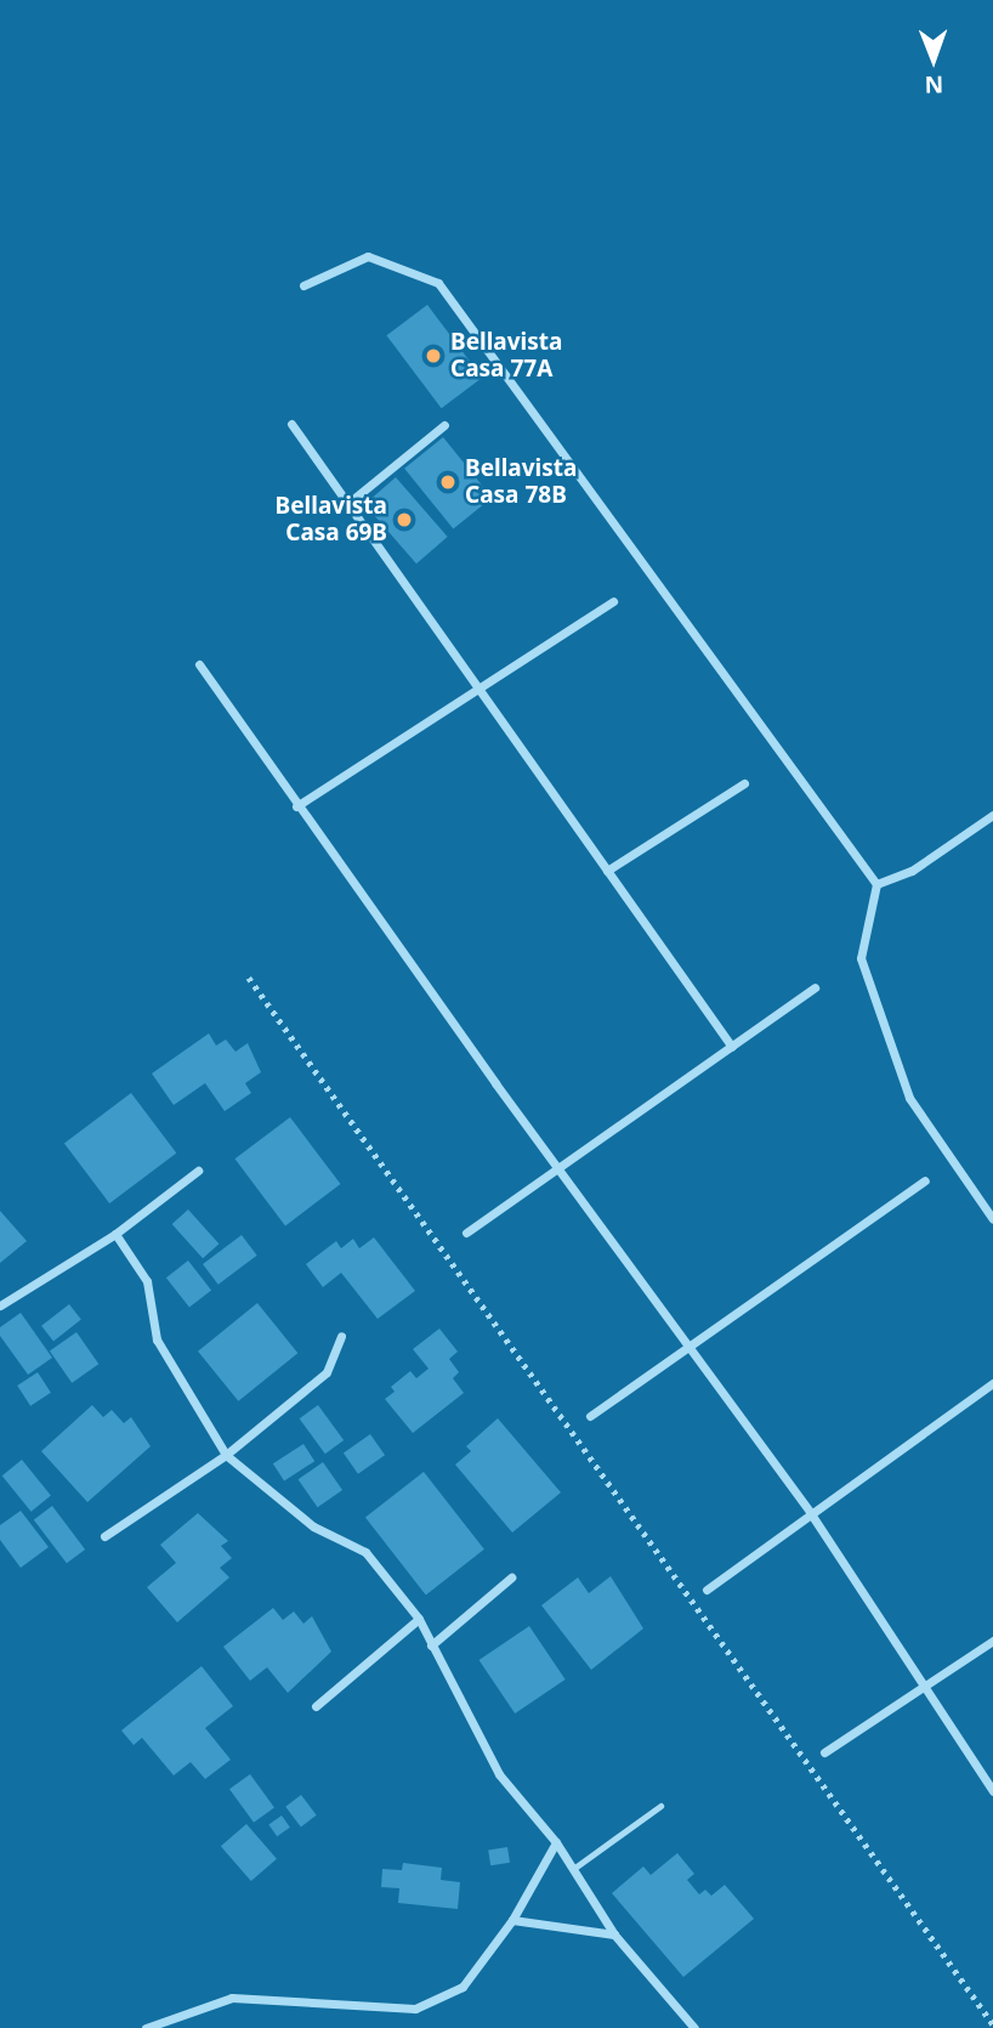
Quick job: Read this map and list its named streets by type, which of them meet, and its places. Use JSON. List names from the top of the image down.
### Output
{
  "places": ["Bellavista Casa 77A", "Bellavista Casa 78B", "Bellavista Casa 69B"],
  "north": "bottom"
}
